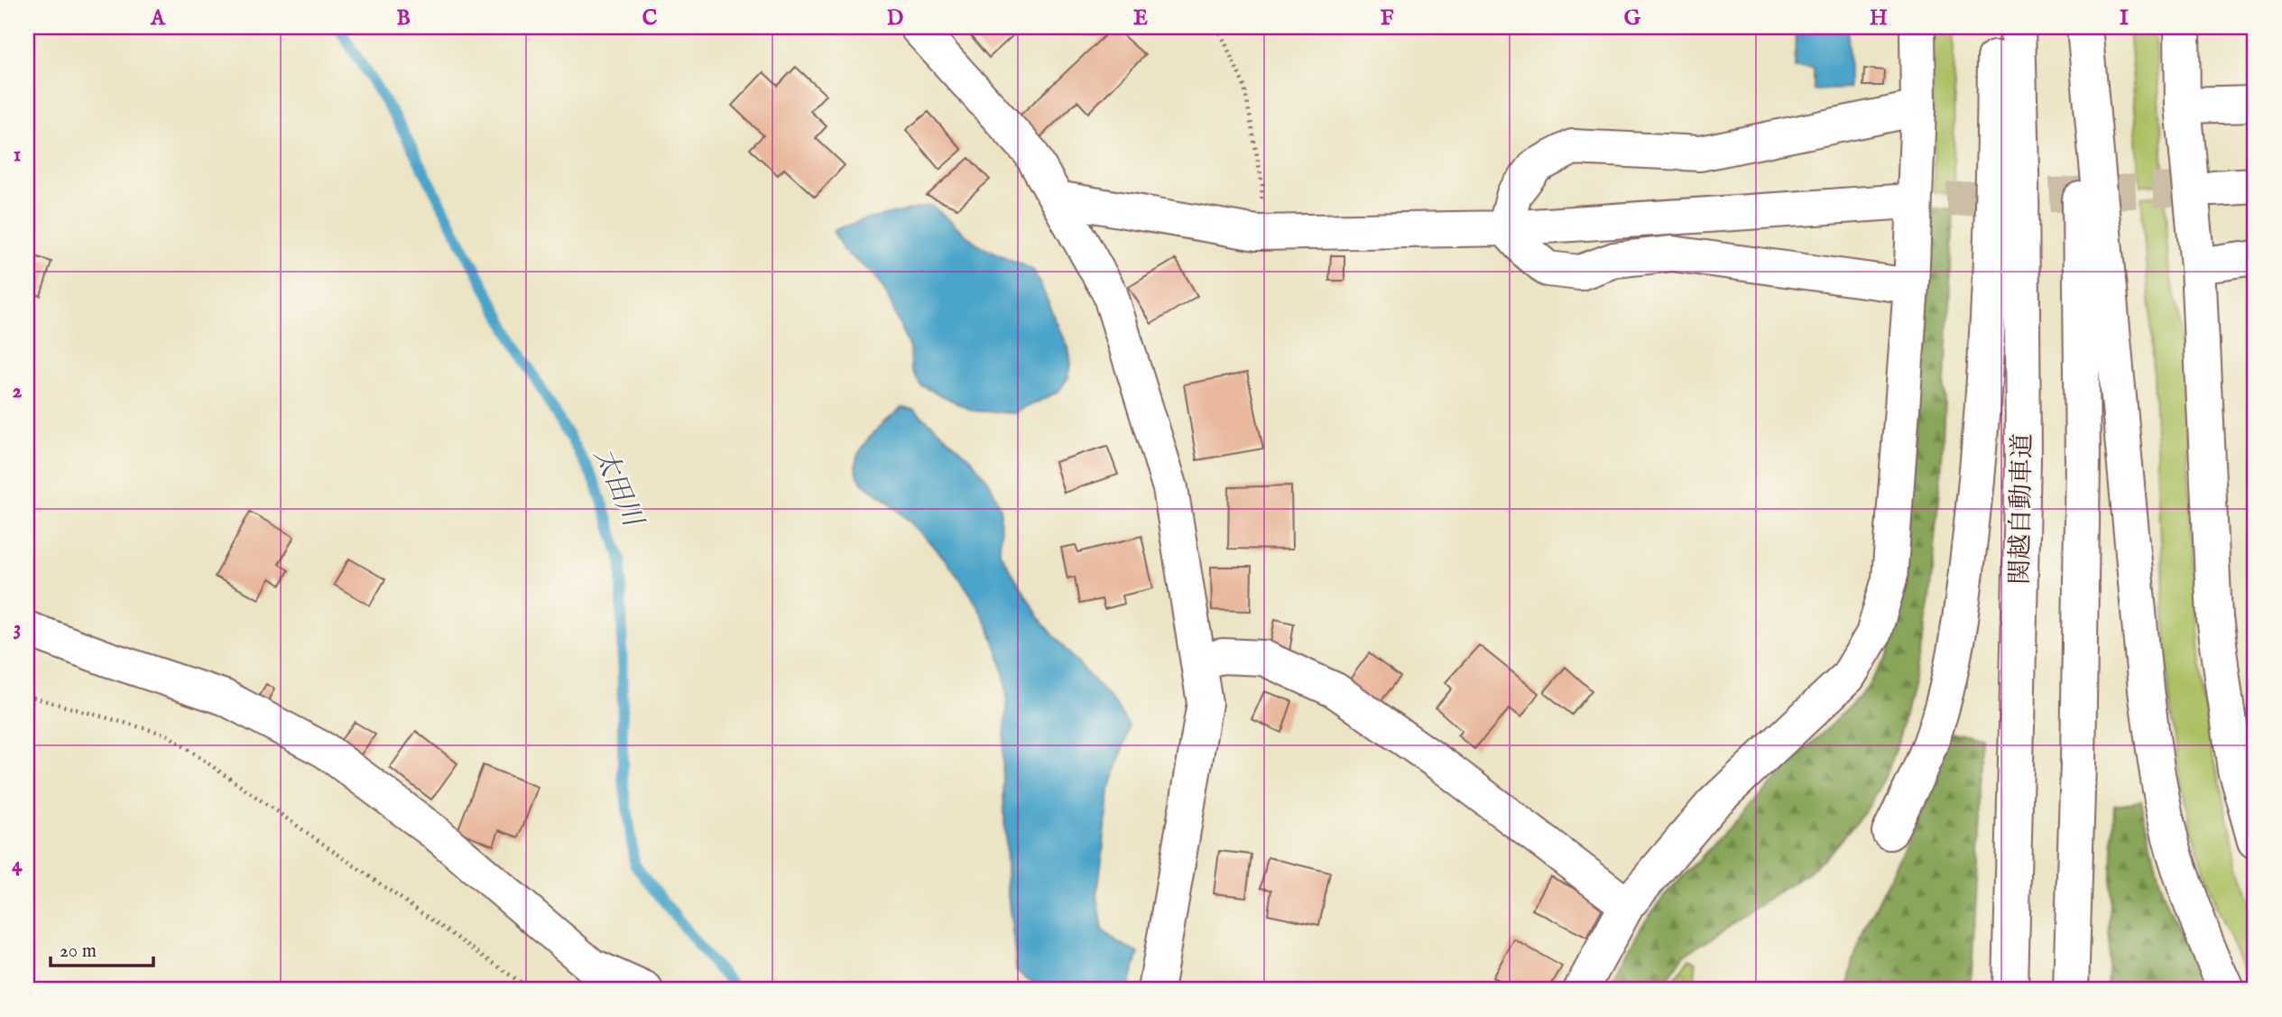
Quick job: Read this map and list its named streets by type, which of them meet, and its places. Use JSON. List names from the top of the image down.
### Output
{
  "streets": {
    "main road": ["関越自動車道"]
  },
  "water": ["太田川"],
  "scale_bar": "20 m",
  "grid": {
    "columns": [
      "A",
      "B",
      "C",
      "D",
      "E",
      "F",
      "G",
      "H",
      "I"
    ],
    "rows": [
      "1",
      "2",
      "3",
      "4"
    ]
  }
}
